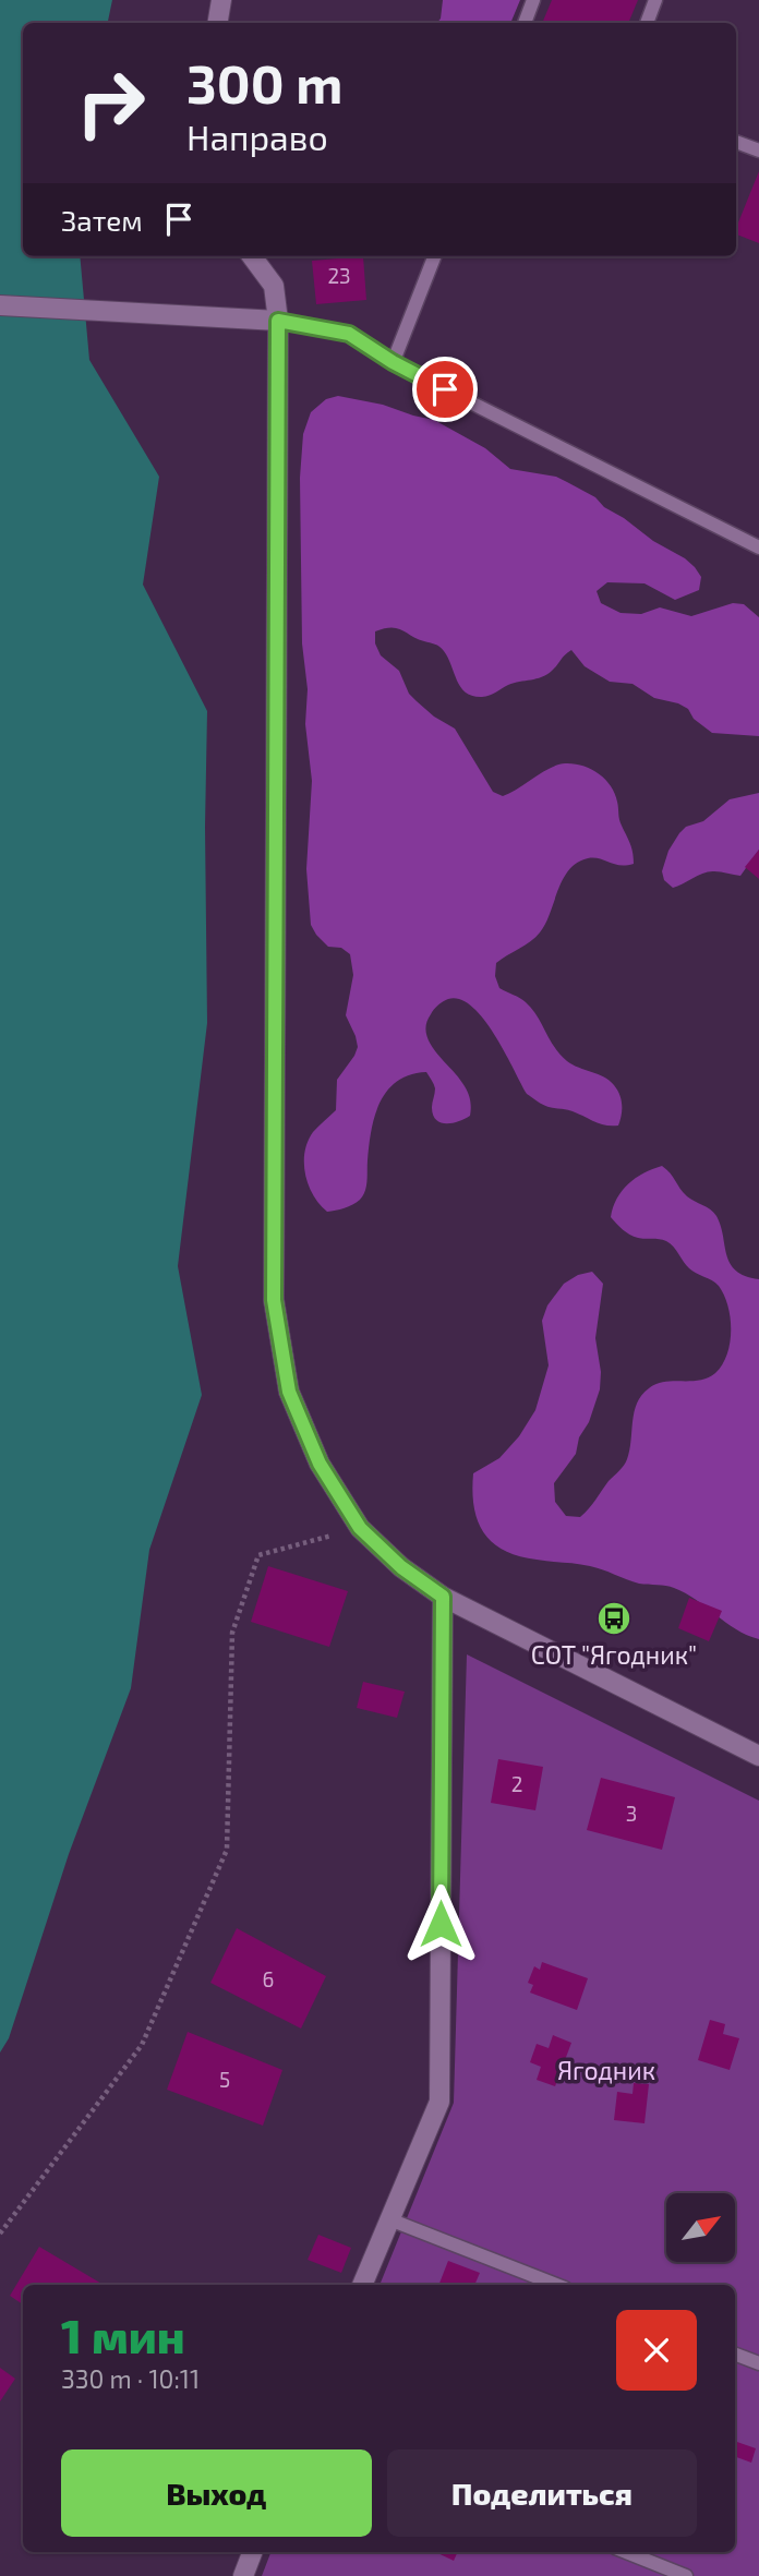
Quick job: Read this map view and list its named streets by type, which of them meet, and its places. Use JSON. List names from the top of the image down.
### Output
{
  "parks": ["Ягодник"],
  "places": {
    "bus stop": ["СОТ \"Ягодник\""]
  },
  "house_numbers": [
    "23",
    "2",
    "3",
    "6",
    "5"
  ],
  "north": "top right",
  "page": {
    "turn": ["300 m", "Направо"],
    "then": "Затем",
    "heading": ["1 мин", "330 m · 10:11"],
    "buttons": ["Выход", "Поделиться"]
  }
}
